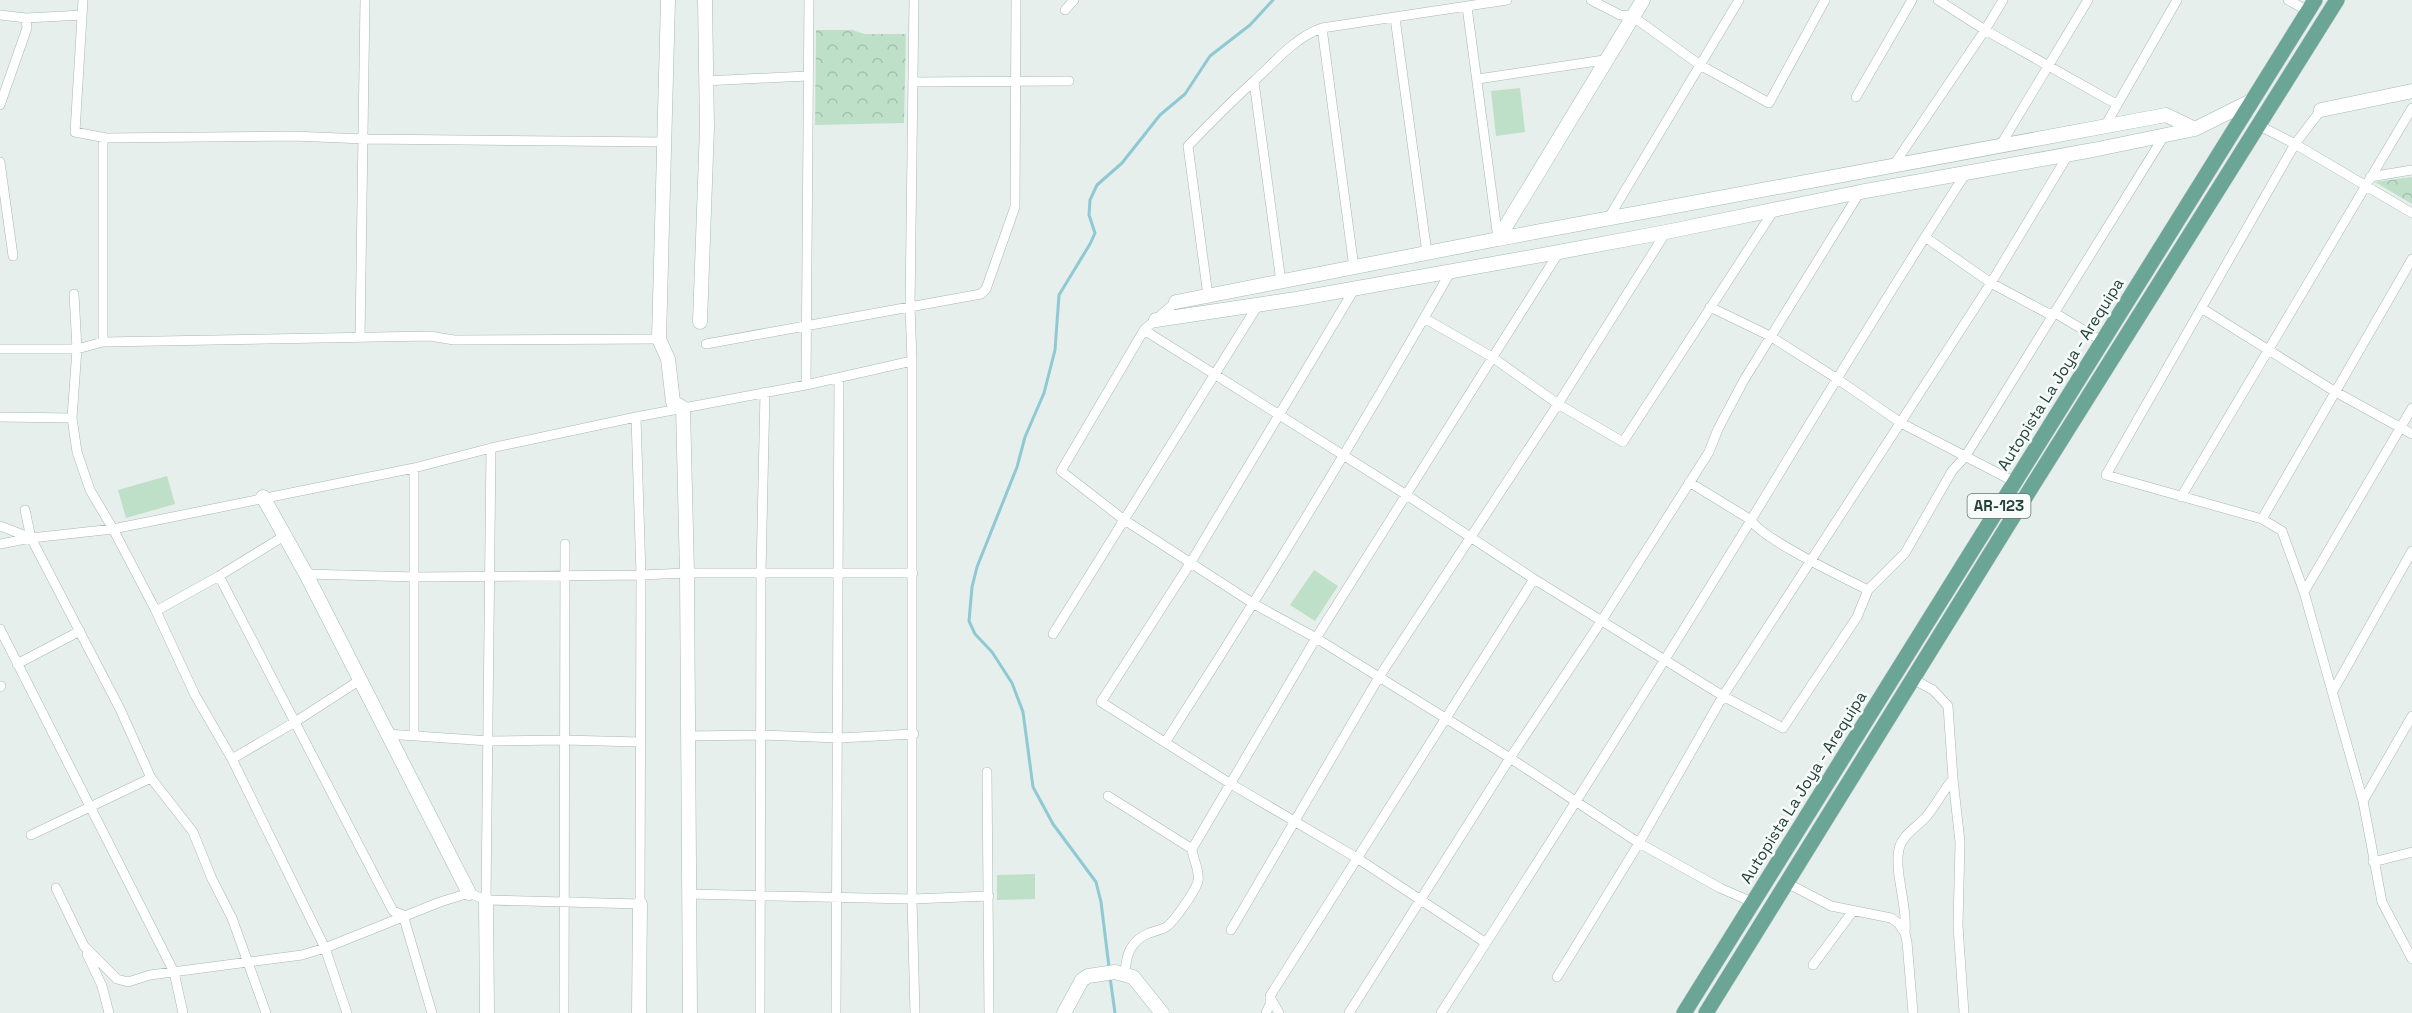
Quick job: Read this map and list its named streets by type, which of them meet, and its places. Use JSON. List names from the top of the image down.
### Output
{
  "streets": {
    "main road": ["Autopista La Joya - Arequipa", "AR-123"]
  }
}
